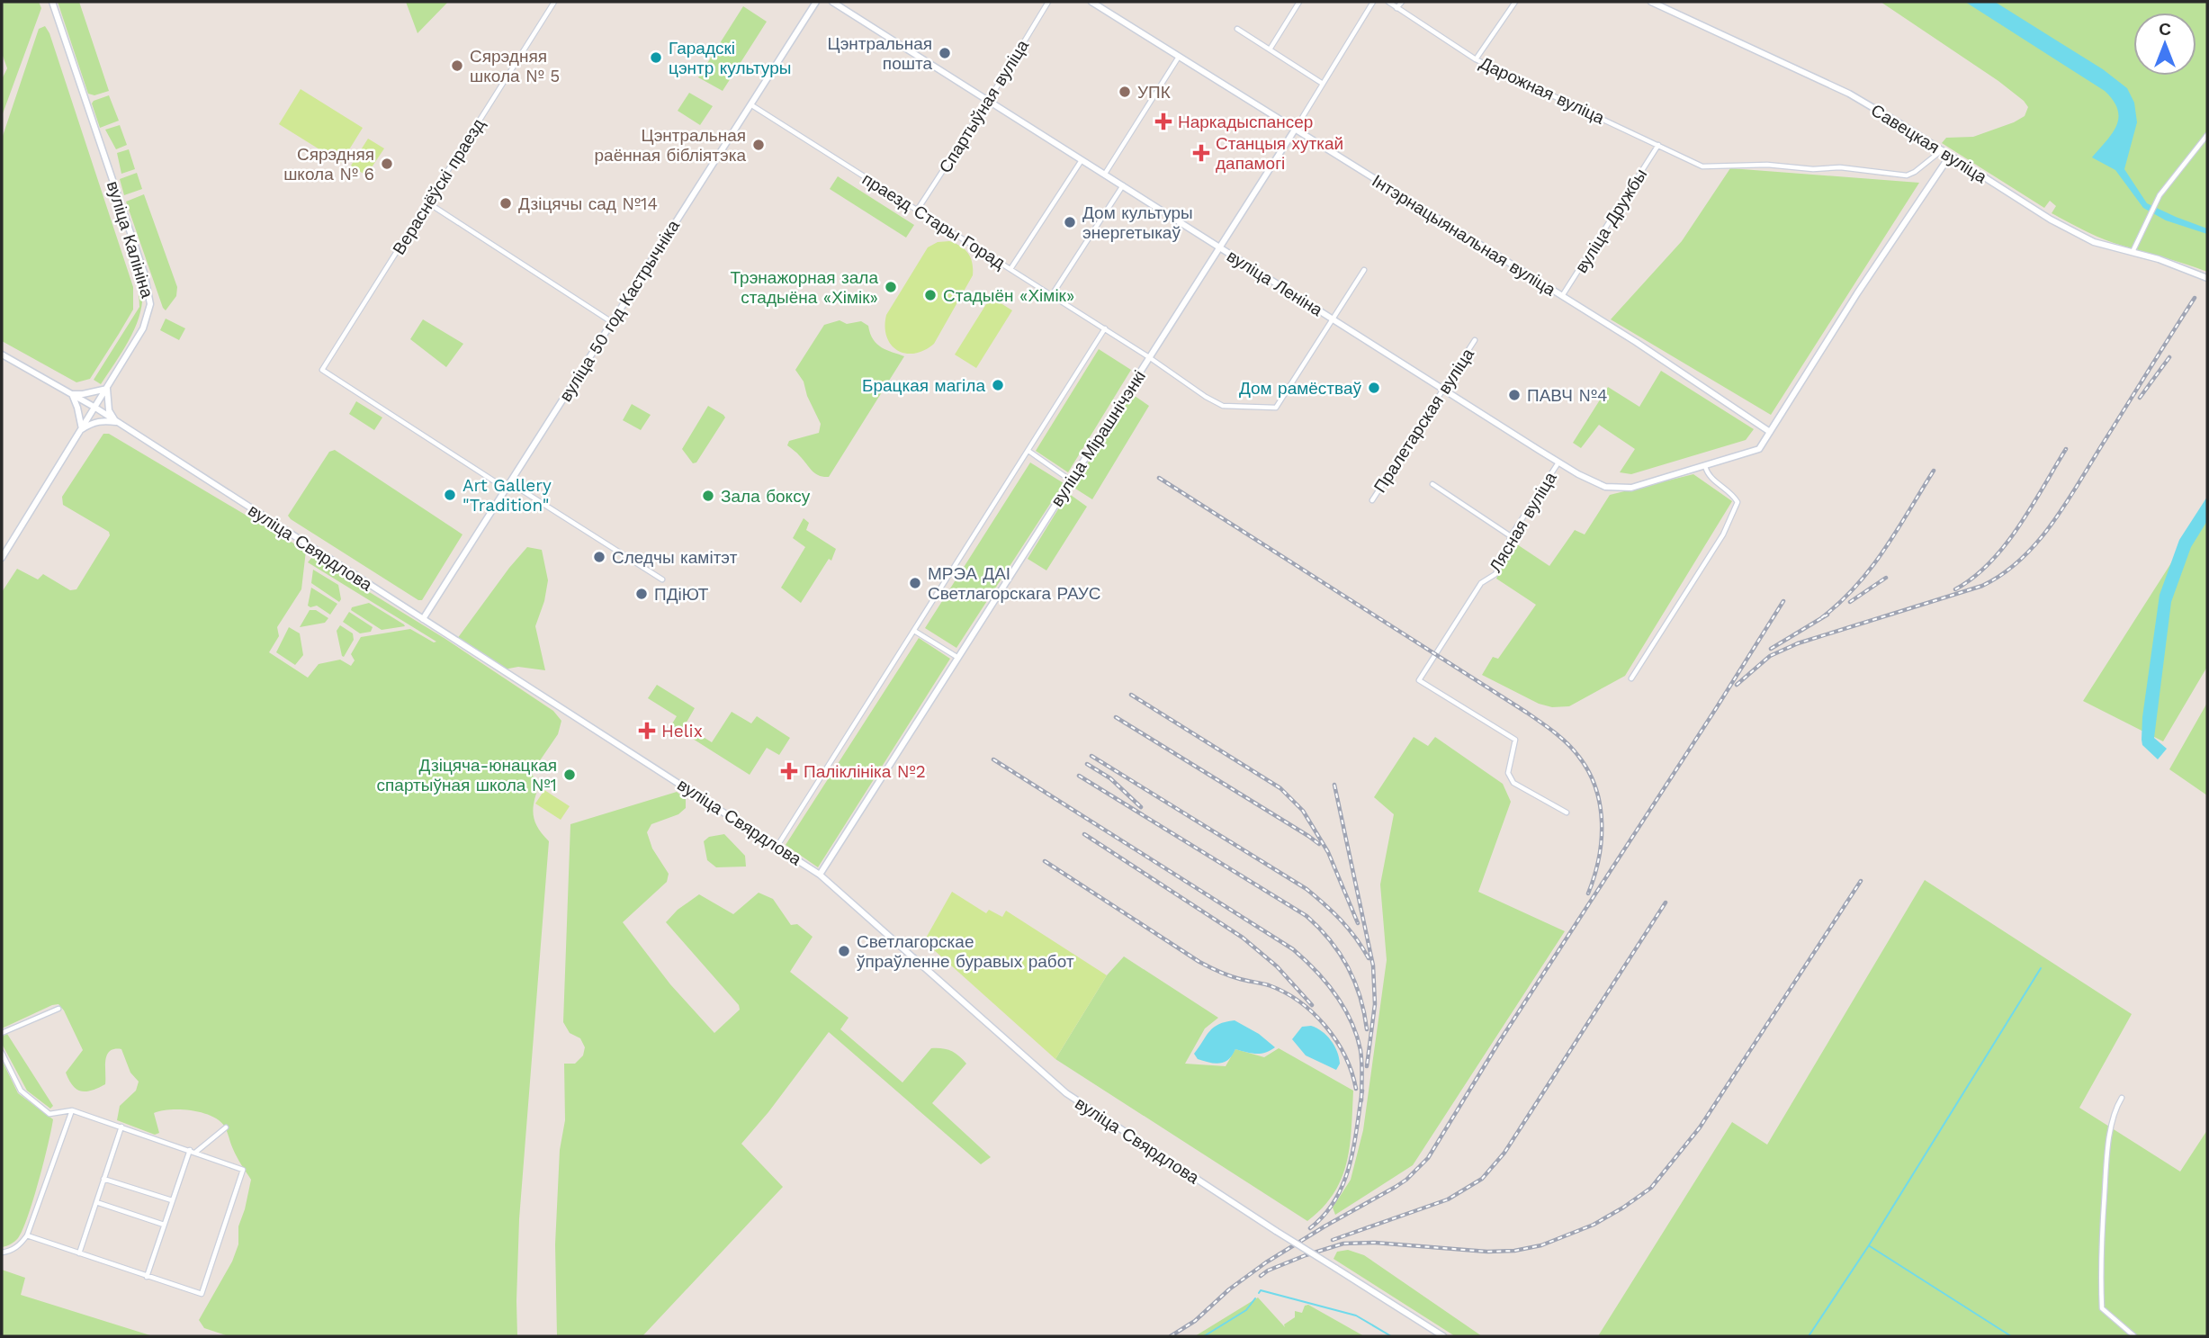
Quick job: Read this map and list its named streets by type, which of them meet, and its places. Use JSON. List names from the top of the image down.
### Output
{
  "streets": {
    "street": [
      "Дарожная вуліца",
      "Спартыўная вуліца",
      "Савецкая вуліца",
      "Вераснёўскі праезд",
      "праезд Стары Горад",
      "вуліца Дружбы",
      "Інтэрнацыянальная вуліца",
      "вуліца Калініна",
      "вуліца Леніна",
      "вуліца 50 год Кастрычніка",
      "Пралетарская вуліца",
      "вуліца Мірашнічэнкі",
      "Лясная вуліца",
      "вуліца Свярдлова"
    ]
  },
  "crossings": [
    ["Дарожная вуліца", "Савецкая вуліца"],
    ["Дарожная вуліца", "вуліца Дружбы"],
    ["Спартыўная вуліца", "праезд Стары Горад"],
    ["Спартыўная вуліца", "вуліца Леніна"],
    ["Савецкая вуліца", "вуліца Леніна"],
    ["Вераснёўскі праезд", "вуліца 50 год Кастрычніка"],
    ["праезд Стары Горад", "вуліца Леніна"],
    ["праезд Стары Горад", "вуліца 50 год Кастрычніка"],
    ["праезд Стары Горад", "вуліца Мірашнічэнкі"],
    ["вуліца Дружбы", "Інтэрнацыянальная вуліца"],
    ["Інтэрнацыянальная вуліца", "вуліца Леніна"],
    ["Інтэрнацыянальная вуліца", "вуліца Мірашнічэнкі"],
    ["вуліца Калініна", "вуліца Свярдлова"],
    ["вуліца Леніна", "Пралетарская вуліца"],
    ["вуліца Леніна", "вуліца Мірашнічэнкі"],
    ["вуліца Леніна", "Лясная вуліца"],
    ["вуліца 50 год Кастрычніка", "вуліца Свярдлова"],
    ["вуліца Мірашнічэнкі", "вуліца Свярдлова"]
  ],
  "places": {
    "other": [
      "Цэнтральная пошта",
      "Гарадскі цэнтр культуры",
      "Сярэдняя школа № 5",
      "УПК",
      "Цэнтральная раённая бібліятэка",
      "Сярэдняя школа № 6",
      "Дзіцячы сад №14",
      "Дом культуры энергетыкаў",
      "Трэнажорная зала стадыёна «Хімік»",
      "Стадыён «Хімік»",
      "Брацкая магіла",
      "Дом рамёстваў",
      "ПАВЧ №4",
      "Art Gallery \"Tradition\"",
      "Зала боксу",
      "Следчы камітэт",
      "МРЭА ДАІ Светлагорскага РАУС",
      "ПДіЮТ",
      "Дзіцяча-юнацкая спартыўная школа №1",
      "Светлагорскае ўпраўленне буравых работ"
    ],
    "health": [
      "Наркадыспансер",
      "Станцыя хуткай дапамогі",
      "Helix",
      "Паліклініка №2"
    ]
  },
  "north": "top"
}
